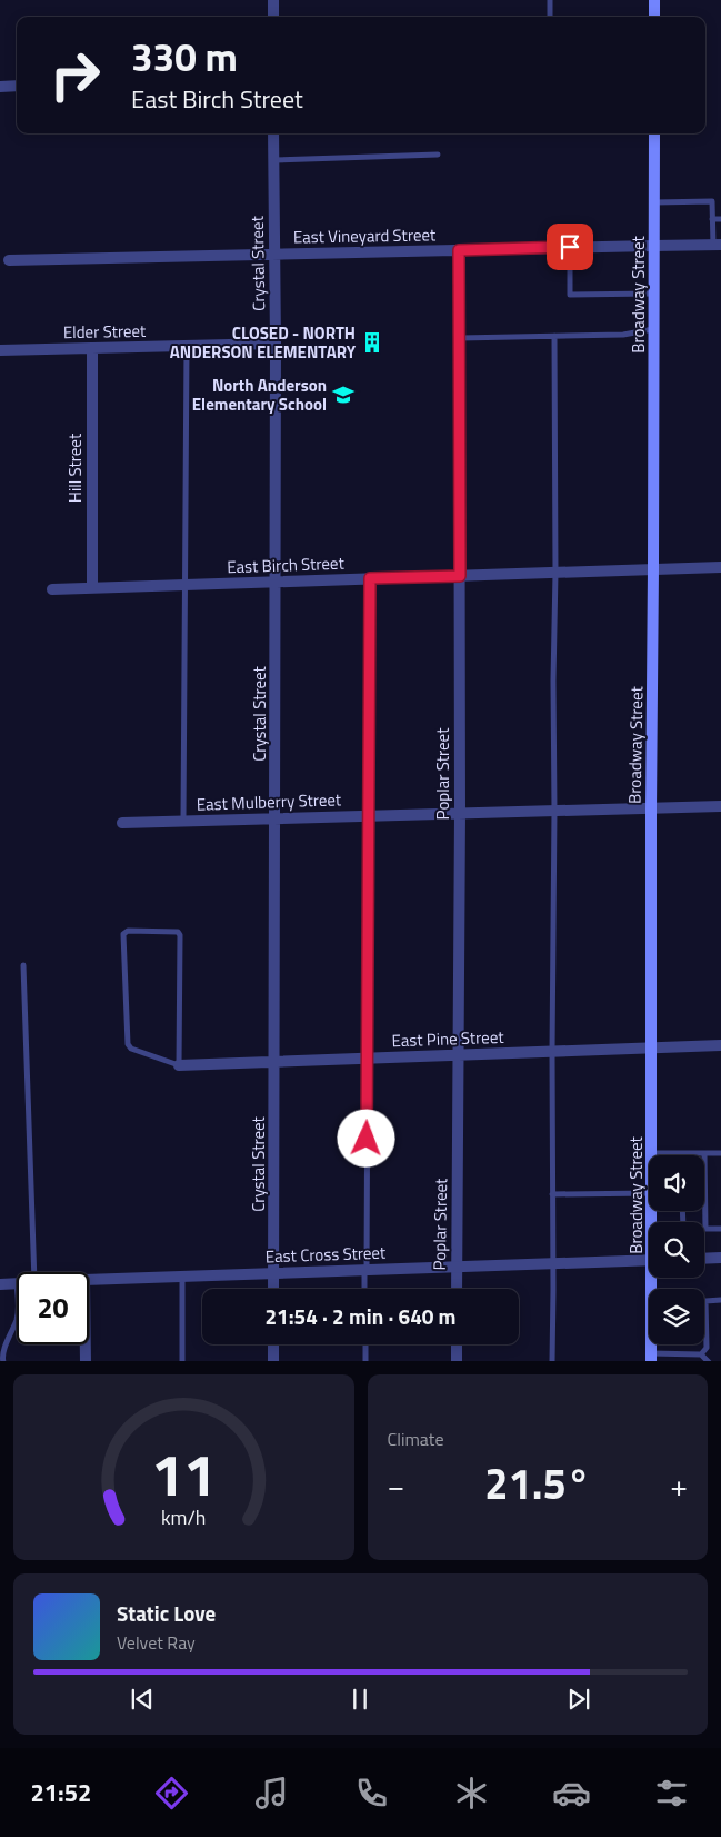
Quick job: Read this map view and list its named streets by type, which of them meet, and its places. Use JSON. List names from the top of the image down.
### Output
{
  "streets": {
    "main road": ["Broadway Street"],
    "street": [
      "East Vineyard Street",
      "Crystal Street",
      "Elder Street",
      "Hill Street",
      "East Birch Street",
      "Poplar Street",
      "East Mulberry Street",
      "East Pine Street",
      "East Cross Street"
    ]
  },
  "crossings": [
    ["East Vineyard Street", "Crystal Street"],
    ["East Vineyard Street", "Broadway Street"],
    ["East Vineyard Street", "Poplar Street"],
    ["Crystal Street", "Elder Street"],
    ["Crystal Street", "East Birch Street"],
    ["Crystal Street", "East Mulberry Street"],
    ["Crystal Street", "East Pine Street"],
    ["Crystal Street", "East Cross Street"],
    ["Broadway Street", "East Birch Street"],
    ["Broadway Street", "East Mulberry Street"],
    ["Broadway Street", "East Pine Street"],
    ["Elder Street", "Hill Street"],
    ["Hill Street", "East Birch Street"],
    ["East Birch Street", "Poplar Street"],
    ["Poplar Street", "East Mulberry Street"],
    ["Poplar Street", "East Pine Street"],
    ["Poplar Street", "East Cross Street"]
  ],
  "places": {
    "building": ["CLOSED - NORTH ANDERSON ELEMENTARY"],
    "school or university": ["North Anderson Elementary School"]
  },
  "page": {
    "turn": ["330 m", "East Birch Street"],
    "limit": "20",
    "trip": "21:54 · 2 min · 640 m",
    "tile": "Climate",
    "heat": ["−", "21.5°", "+"],
    "song": ["Static Love", "Velvet Ray"],
    "tabs": "21:52",
    "gauge": ["11", "km/h"]
  }
}
